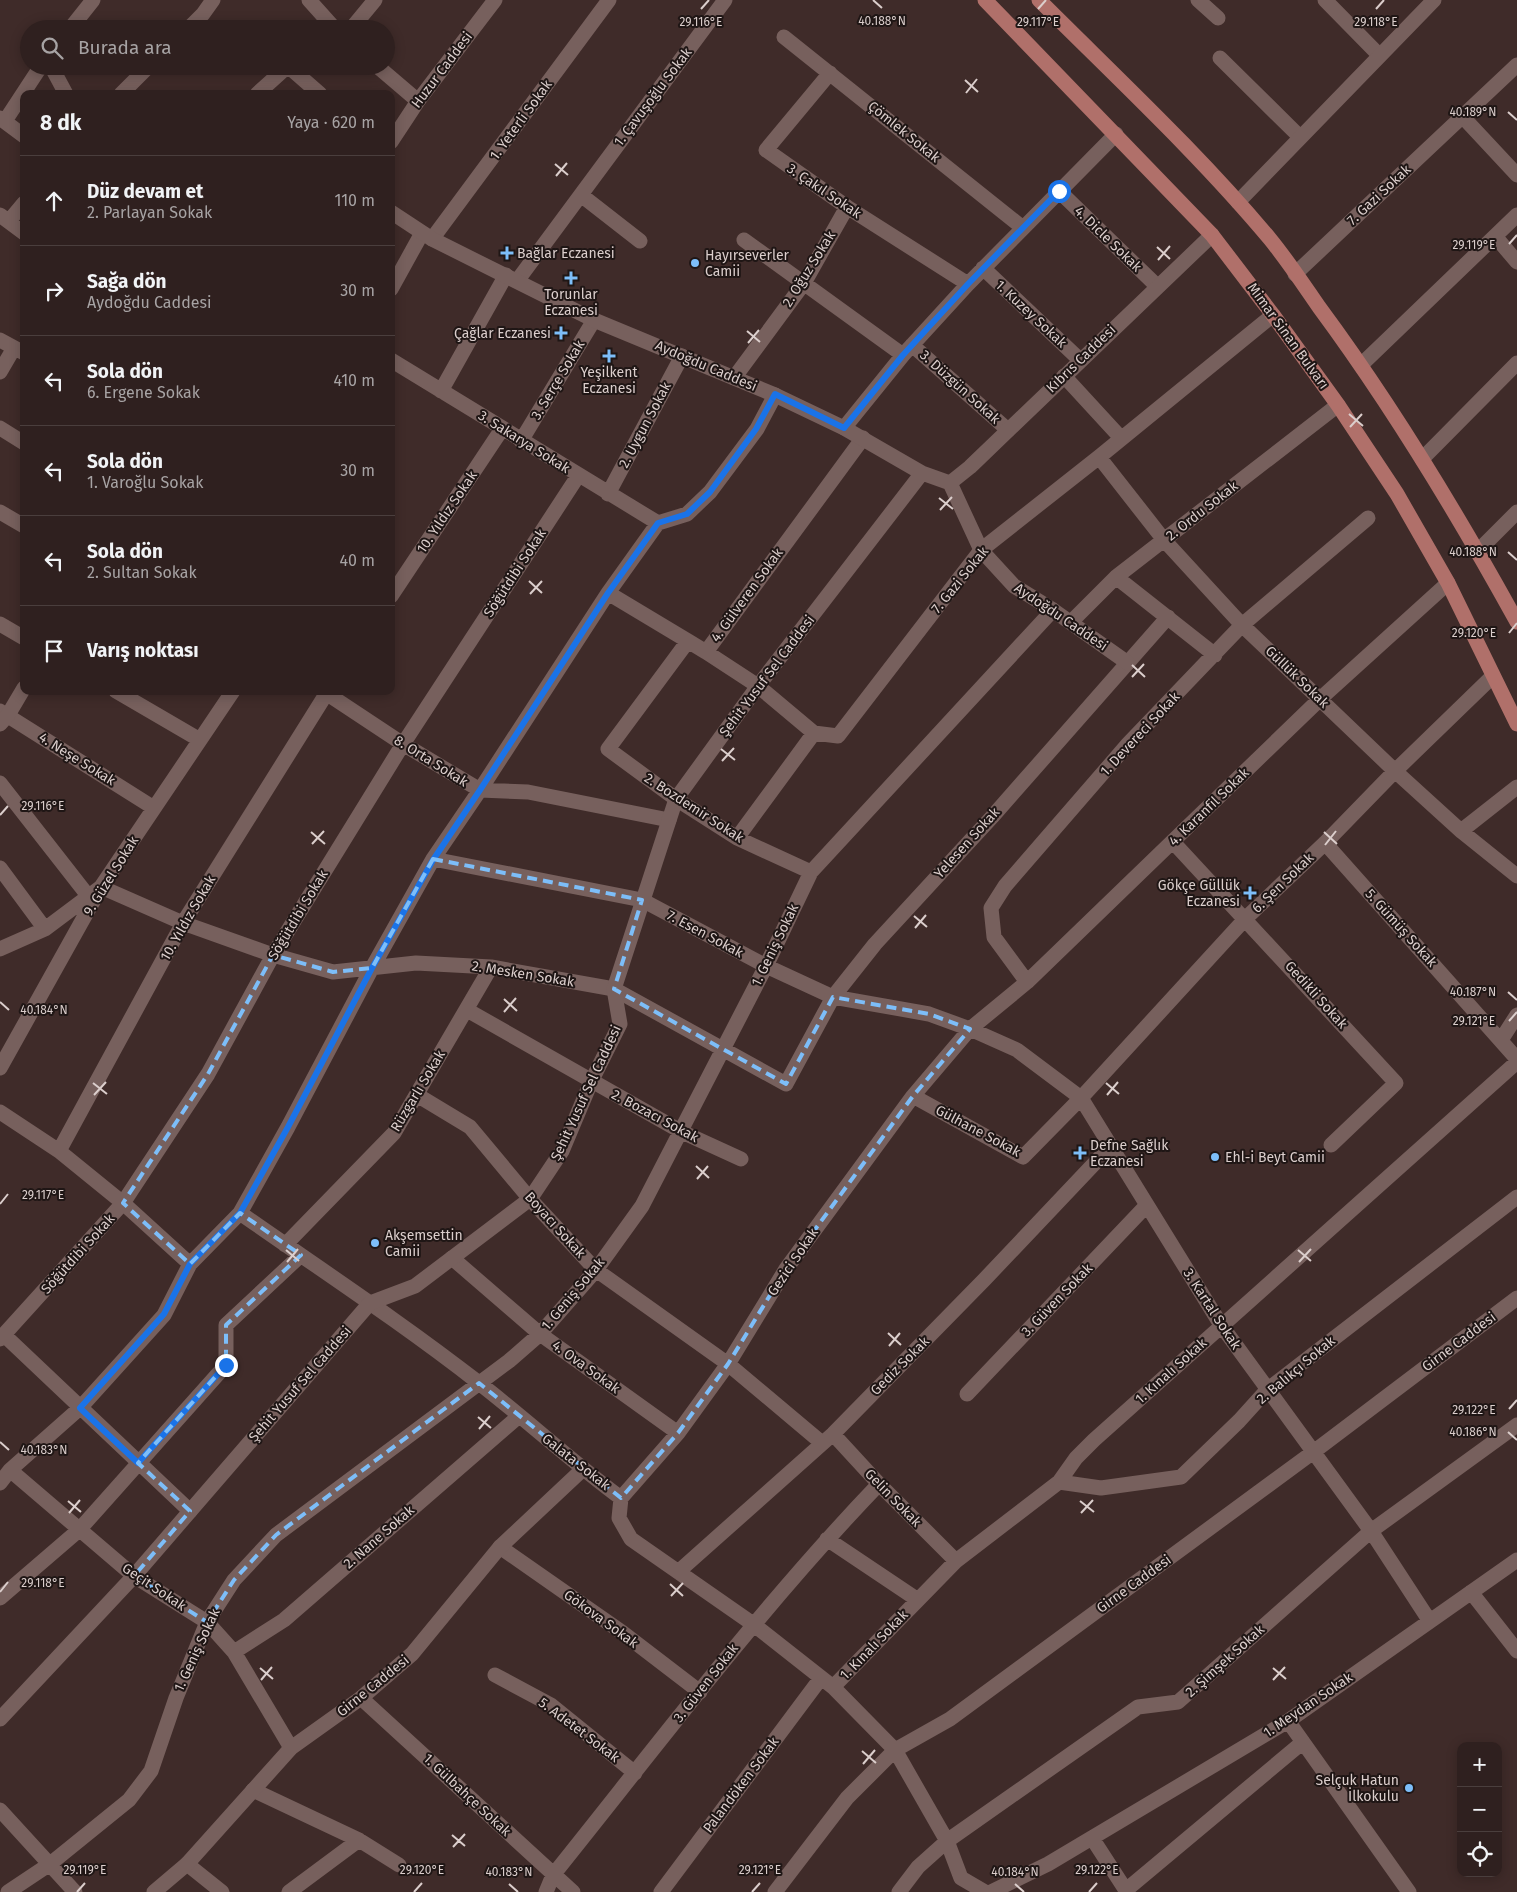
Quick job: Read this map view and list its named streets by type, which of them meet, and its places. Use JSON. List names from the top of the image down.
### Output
{
  "streets": {
    "main road": ["Mimar Sinan Bulvarı"],
    "street": [
      "Huzur Caddesi",
      "1. Çavuşoğlu Sokak",
      "1. Yeterli Sokak",
      "Çömlek Sokak",
      "3. Çakıl Sokak",
      "7. Gazi Sokak",
      "4. Dicle Sokak",
      "2. Oğuz Sokak",
      "1. Kuzey Sokak",
      "Kıbrıs Caddesi",
      "Aydoğdu Caddesi",
      "3. Serçe Sokak",
      "3. Düzgün Sokak",
      "2. Uygun Sokak",
      "3. Sakarya Sokak",
      "2. Ordu Sokak",
      "10. Yıldız Sokak",
      "Söğütdibi Sokak",
      "4. Gülveren Sokak",
      "Şehit Yusuf Sel Caddesi",
      "Güllük Sokak",
      "1. Devereci Sokak",
      "4. Neşe Sokak",
      "8. Orta Sokak",
      "4. Karanfil Sokak",
      "2. Bozdemir Sokak",
      "Yelesen Sokak",
      "9. Güzel Sokak",
      "6. Şen Sokak",
      "5. Gümüş Sokak",
      "7. Esen Sokak",
      "1. Geniş Sokak",
      "2. Mesken Sokak",
      "Gedikli Sokak",
      "Rüzgarlı Sokak",
      "2. Bozacı Sokak",
      "Gülhane Sokak",
      "Boyacı Sokak",
      "Gezici Sokak",
      "3. Güven Sokak",
      "3. Kartal Sokak",
      "Girne Caddesi",
      "Gediz Sokak",
      "4. Ova Sokak",
      "2. Balıkçı Sokak",
      "1. Kınalı Sokak",
      "Galata Sokak",
      "Gelin Sokak",
      "2. Nane Sokak",
      "Geçit Sokak",
      "Gökova Sokak",
      "2. Şimşek Sokak",
      "1. Meydan Sokak",
      "5. Adetet Sokak",
      "Palandöken Sokak",
      "1. Gülbahçe Sokak"
    ]
  },
  "crossings": [
    ["1. Çavuşoğlu Sokak", "Aydoğdu Caddesi"],
    ["1. Çavuşoğlu Sokak", "3. Sakarya Sokak"],
    ["1. Yeterli Sokak", "Aydoğdu Caddesi"],
    ["Çömlek Sokak", "3. Çakıl Sokak"],
    ["3. Çakıl Sokak", "2. Oğuz Sokak"],
    ["7. Gazi Sokak", "Mimar Sinan Bulvarı"],
    ["7. Gazi Sokak", "Aydoğdu Caddesi"],
    ["7. Gazi Sokak", "Güllük Sokak"],
    ["4. Dicle Sokak", "Kıbrıs Caddesi"],
    ["2. Oğuz Sokak", "Aydoğdu Caddesi"],
    ["2. Oğuz Sokak", "3. Düzgün Sokak"],
    ["1. Kuzey Sokak", "Kıbrıs Caddesi"],
    ["Mimar Sinan Bulvarı", "Kıbrıs Caddesi"],
    ["Mimar Sinan Bulvarı", "2. Ordu Sokak"],
    ["Mimar Sinan Bulvarı", "4. Karanfil Sokak"],
    ["Mimar Sinan Bulvarı", "6. Şen Sokak"],
    ["Kıbrıs Caddesi", "Aydoğdu Caddesi"],
    ["Kıbrıs Caddesi", "3. Düzgün Sokak"],
    ["Aydoğdu Caddesi", "3. Serçe Sokak"],
    ["Aydoğdu Caddesi", "2. Uygun Sokak"],
    ["Aydoğdu Caddesi", "2. Ordu Sokak"],
    ["Aydoğdu Caddesi", "4. Gülveren Sokak"],
    ["Aydoğdu Caddesi", "Şehit Yusuf Sel Caddesi"],
    ["Aydoğdu Caddesi", "Yelesen Sokak"],
    ["Aydoğdu Caddesi", "1. Geniş Sokak"],
    ["3. Serçe Sokak", "3. Sakarya Sokak"],
    ["2. Uygun Sokak", "3. Sakarya Sokak"],
    ["3. Sakarya Sokak", "10. Yıldız Sokak"],
    ["3. Sakarya Sokak", "Söğütdibi Sokak"],
    ["2. Ordu Sokak", "Güllük Sokak"],
    ["10. Yıldız Sokak", "2. Mesken Sokak"],
    ["Söğütdibi Sokak", "8. Orta Sokak"],
    ["Söğütdibi Sokak", "2. Mesken Sokak"],
    ["4. Gülveren Sokak", "2. Bozdemir Sokak"],
    ["Şehit Yusuf Sel Caddesi", "8. Orta Sokak"],
    ["Şehit Yusuf Sel Caddesi", "2. Bozdemir Sokak"],
    ["Şehit Yusuf Sel Caddesi", "7. Esen Sokak"],
    ["Şehit Yusuf Sel Caddesi", "2. Mesken Sokak"],
    ["Şehit Yusuf Sel Caddesi", "2. Bozacı Sokak"],
    ["Şehit Yusuf Sel Caddesi", "Boyacı Sokak"],
    ["Şehit Yusuf Sel Caddesi", "4. Ova Sokak"],
    ["Şehit Yusuf Sel Caddesi", "Galata Sokak"],
    ["Şehit Yusuf Sel Caddesi", "Geçit Sokak"],
    ["Güllük Sokak", "1. Devereci Sokak"],
    ["Güllük Sokak", "4. Karanfil Sokak"],
    ["Güllük Sokak", "6. Şen Sokak"],
    ["1. Devereci Sokak", "4. Karanfil Sokak"],
    ["4. Neşe Sokak", "9. Güzel Sokak"],
    ["4. Karanfil Sokak", "7. Esen Sokak"],
    ["4. Karanfil Sokak", "Gedikli Sokak"],
    ["4. Karanfil Sokak", "Gezici Sokak"],
    ["4. Karanfil Sokak", "3. Kartal Sokak"],
    ["2. Bozdemir Sokak", "1. Geniş Sokak"],
    ["Yelesen Sokak", "7. Esen Sokak"],
    ["Yelesen Sokak", "2. Mesken Sokak"],
    ["9. Güzel Sokak", "2. Mesken Sokak"],
    ["6. Şen Sokak", "5. Gümüş Sokak"],
    ["6. Şen Sokak", "Gedikli Sokak"],
    ["6. Şen Sokak", "Gülhane Sokak"],
    ["6. Şen Sokak", "3. Kartal Sokak"],
    ["5. Gümüş Sokak", "1. Kınalı Sokak"],
    ["7. Esen Sokak", "1. Geniş Sokak"],
    ["7. Esen Sokak", "Gezici Sokak"],
    ["7. Esen Sokak", "3. Kartal Sokak"],
    ["1. Geniş Sokak", "2. Mesken Sokak"],
    ["1. Geniş Sokak", "2. Bozacı Sokak"],
    ["1. Geniş Sokak", "Boyacı Sokak"],
    ["1. Geniş Sokak", "4. Ova Sokak"],
    ["1. Geniş Sokak", "Galata Sokak"],
    ["1. Geniş Sokak", "Geçit Sokak"],
    ["2. Mesken Sokak", "Rüzgarlı Sokak"],
    ["Rüzgarlı Sokak", "2. Bozacı Sokak"],
    ["Rüzgarlı Sokak", "Boyacı Sokak"],
    ["Rüzgarlı Sokak", "Galata Sokak"],
    ["Gülhane Sokak", "Gezici Sokak"],
    ["Gülhane Sokak", "3. Kartal Sokak"],
    ["Boyacı Sokak", "Gezici Sokak"],
    ["Boyacı Sokak", "Gediz Sokak"],
    ["Boyacı Sokak", "Gelin Sokak"],
    ["Gezici Sokak", "3. Kartal Sokak"],
    ["Gezici Sokak", "4. Ova Sokak"],
    ["Gezici Sokak", "Galata Sokak"],
    ["3. Güven Sokak", "3. Kartal Sokak"],
    ["3. Güven Sokak", "Galata Sokak"],
    ["3. Güven Sokak", "Gelin Sokak"],
    ["3. Güven Sokak", "Gökova Sokak"],
    ["3. Güven Sokak", "5. Adetet Sokak"],
    ["3. Güven Sokak", "1. Gülbahçe Sokak"],
    ["3. Kartal Sokak", "Girne Caddesi"],
    ["3. Kartal Sokak", "Gediz Sokak"],
    ["3. Kartal Sokak", "2. Balıkçı Sokak"],
    ["3. Kartal Sokak", "1. Kınalı Sokak"],
    ["3. Kartal Sokak", "2. Şimşek Sokak"],
    ["3. Kartal Sokak", "1. Meydan Sokak"],
    ["Girne Caddesi", "Galata Sokak"],
    ["Girne Caddesi", "Geçit Sokak"],
    ["Girne Caddesi", "Gökova Sokak"],
    ["Girne Caddesi", "1. Gülbahçe Sokak"],
    ["Gediz Sokak", "Galata Sokak"],
    ["Gediz Sokak", "Gelin Sokak"],
    ["2. Balıkçı Sokak", "1. Kınalı Sokak"],
    ["1. Kınalı Sokak", "Galata Sokak"],
    ["1. Kınalı Sokak", "Gelin Sokak"],
    ["1. Kınalı Sokak", "Palandöken Sokak"],
    ["Galata Sokak", "2. Nane Sokak"],
    ["Galata Sokak", "2. Şimşek Sokak"],
    ["Galata Sokak", "Palandöken Sokak"],
    ["2. Nane Sokak", "Geçit Sokak"]
  ],
  "places": {
    "health": [
      "Bağlar Eczanesi",
      "Torunlar Eczanesi",
      "Çağlar Eczanesi",
      "Yeşilkent Eczanesi",
      "Gökçe Güllük Eczanesi",
      "Defne Sağlık Eczanesi"
    ],
    "other": [
      "Hayırseverler Camii",
      "Ehl-i Beyt Camii",
      "Akşemsettin Camii",
      "Selçuk Hatun İlkokulu"
    ]
  },
  "page": {
    "search": "Burada ara",
    "heading": ["8 dk", "Yaya · 620 m"],
    "list": [
      ["Düz devam et", "2. Parlayan Sokak", "110 m"],
      ["Sağa dön", "Aydoğdu Caddesi", "30 m"],
      ["Sola dön", "6. Ergene Sokak", "410 m"],
      ["Sola dön", "1. Varoğlu Sokak", "30 m"],
      ["Sola dön", "2. Sultan Sokak", "40 m"],
      "Varış noktası"
    ],
    "map_buttons": ["+", "−"]
  },
  "coordinates": [
    "40.188°N",
    "29.116°E",
    "29.117°E",
    "29.118°E",
    "40.189°N",
    "29.119°E",
    "29.120°E",
    "40.187°N",
    "40.184°N",
    "29.121°E",
    "29.122°E",
    "40.186°N",
    "40.183°N"
  ]
}
